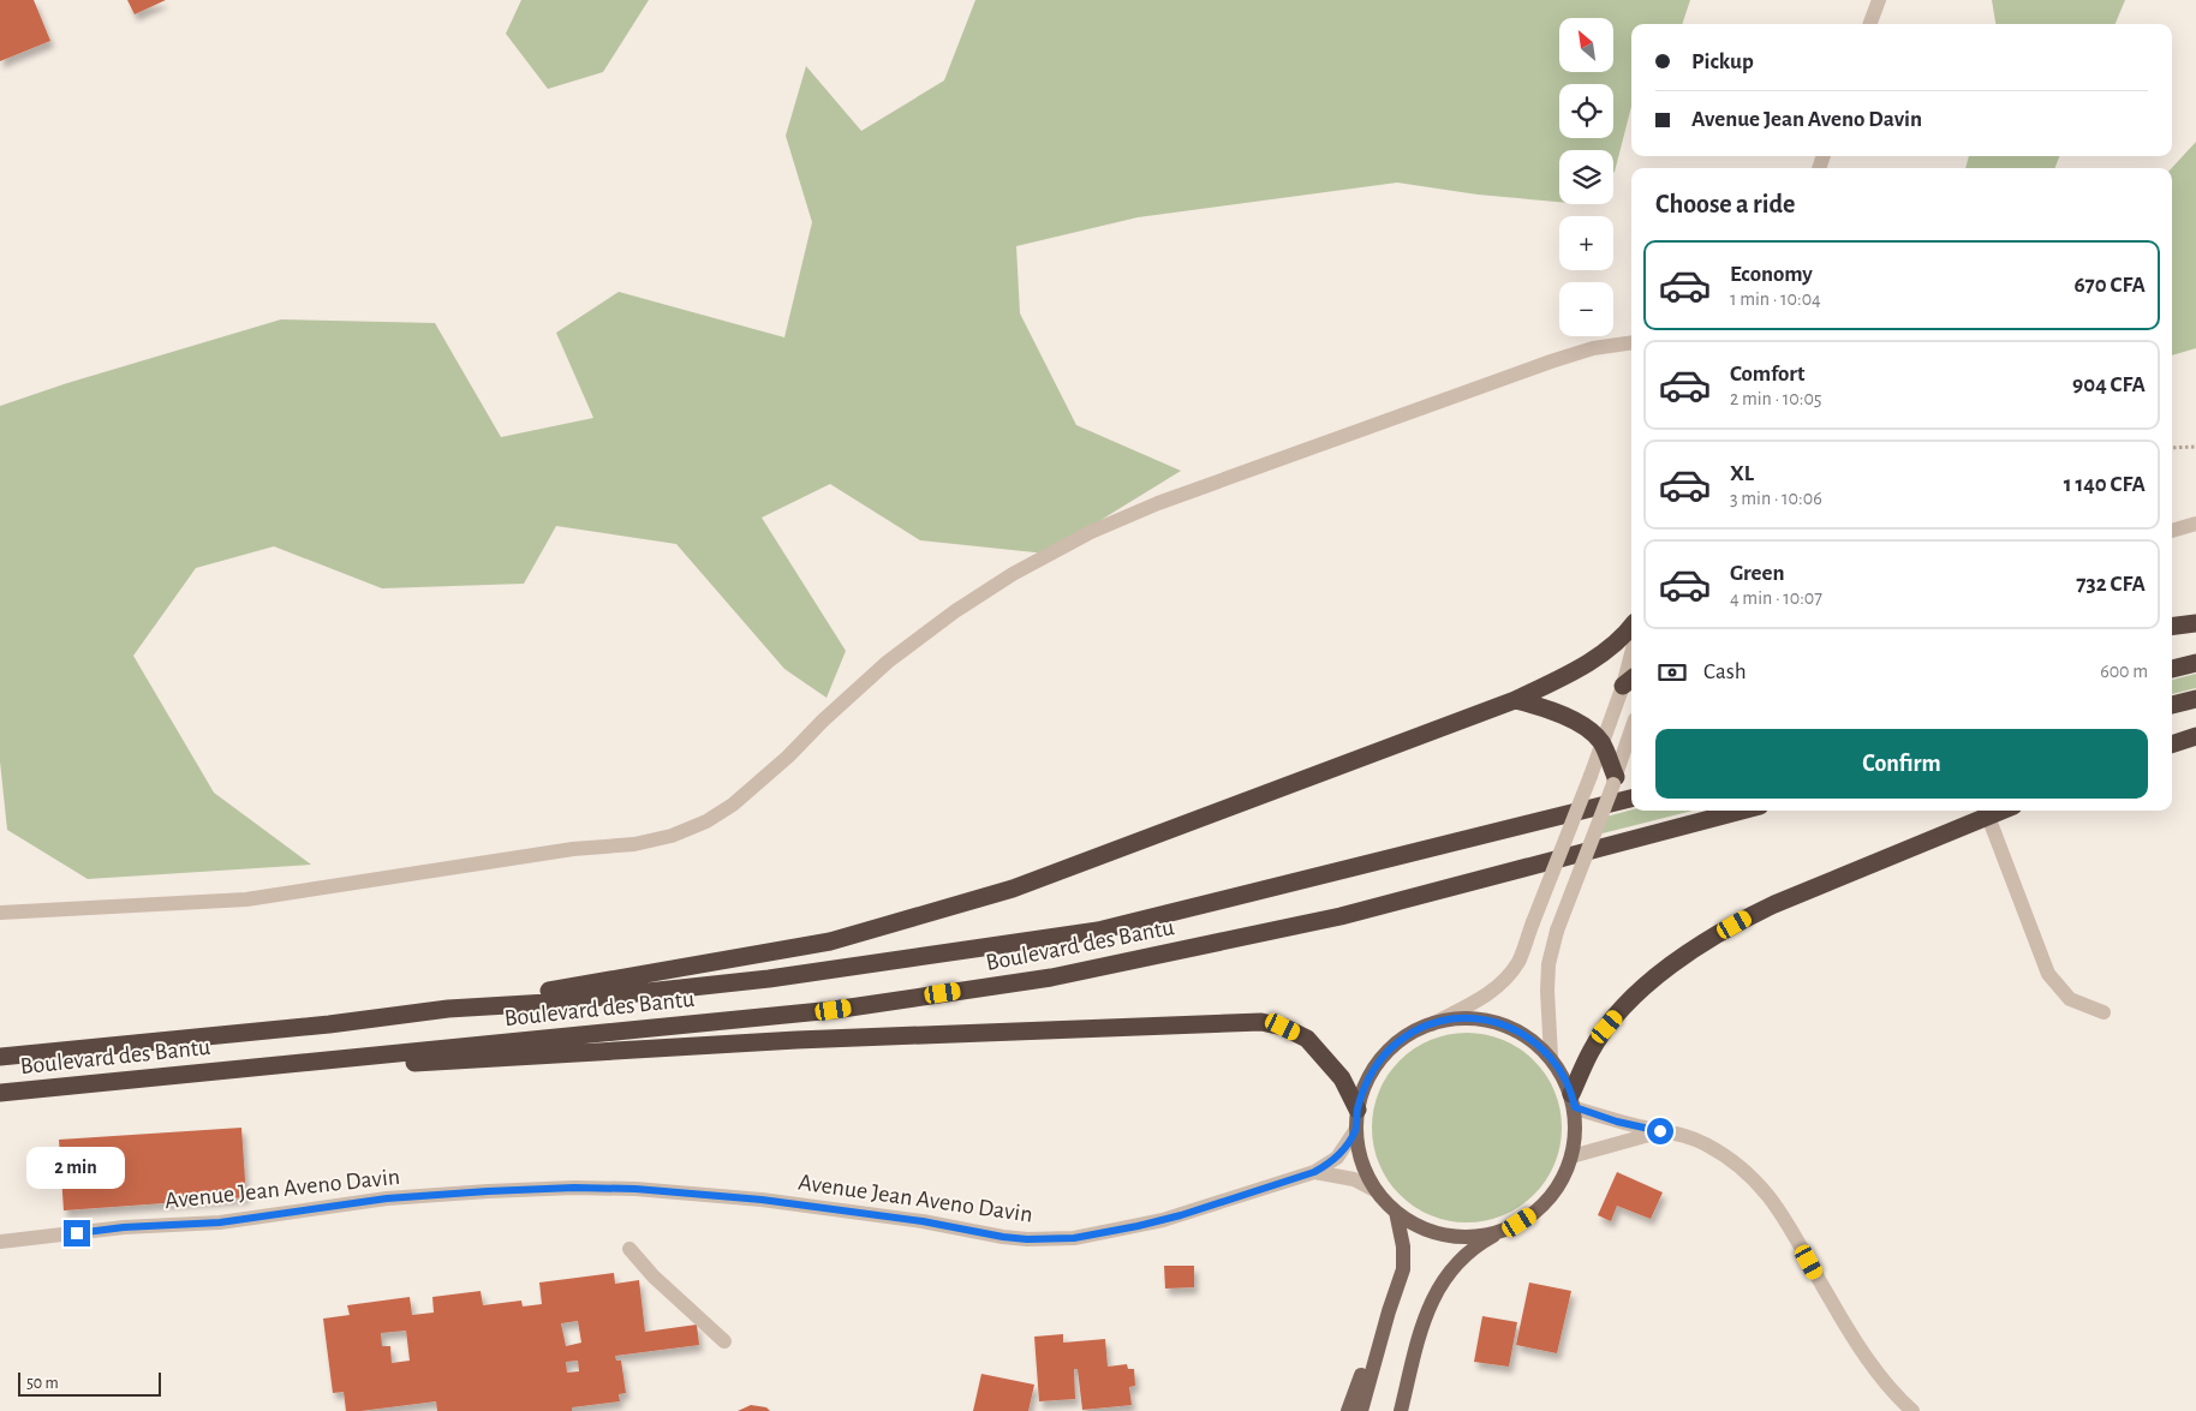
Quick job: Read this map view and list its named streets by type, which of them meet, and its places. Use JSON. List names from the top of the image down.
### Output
{
  "streets": {
    "highway": ["Boulevard des Bantu"],
    "street": ["Avenue Jean Aveno Davin"]
  },
  "scale_bar": "50 m",
  "north": "top left",
  "page": {
    "map_buttons": ["+", "−"],
    "banner": ["Pickup", "Avenue Jean Aveno Davin"],
    "heading": "Choose a ride",
    "list": [
      {
        "name": "Economy",
        "note": "1 min · 10:04",
        "value": "670 CFA"
      },
      {
        "name": "Comfort",
        "note": "2 min · 10:05",
        "value": "904 CFA"
      },
      {
        "name": "XL",
        "note": "3 min · 10:06",
        "value": "1 140 CFA"
      },
      {
        "name": "Green",
        "note": "4 min · 10:07",
        "value": "732 CFA"
      }
    ],
    "pay": ["Cash", "600 m"],
    "buttons": "Confirm",
    "bubble": "2 min",
    "scale": "50 m"
  }
}
